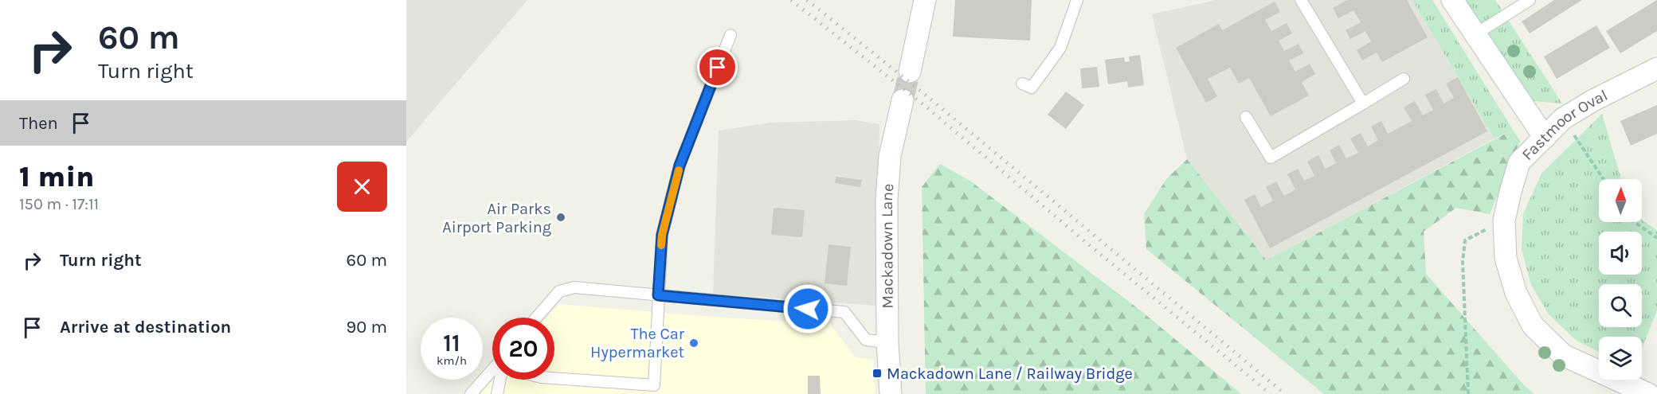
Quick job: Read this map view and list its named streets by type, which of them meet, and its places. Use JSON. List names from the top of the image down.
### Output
{
  "streets": {
    "street": ["Fastmoor Oval", "Mackadown Lane"]
  },
  "places": {
    "other": ["Air Parks Airport Parking", "The Car Hypermarket"],
    "transit": ["Mackadown Lane / Railway Bridge"]
  },
  "north": "top",
  "page": {
    "turn": ["60 m", "Turn right"],
    "then": "Then",
    "heading": ["1 min", "150 m · 17:11"],
    "list": [
      {
        "name": "Turn right",
        "value": "60 m"
      },
      {
        "name": "Arrive at destination",
        "value": "90 m"
      }
    ],
    "speed": "11 km/h",
    "limit": "20"
  }
}
